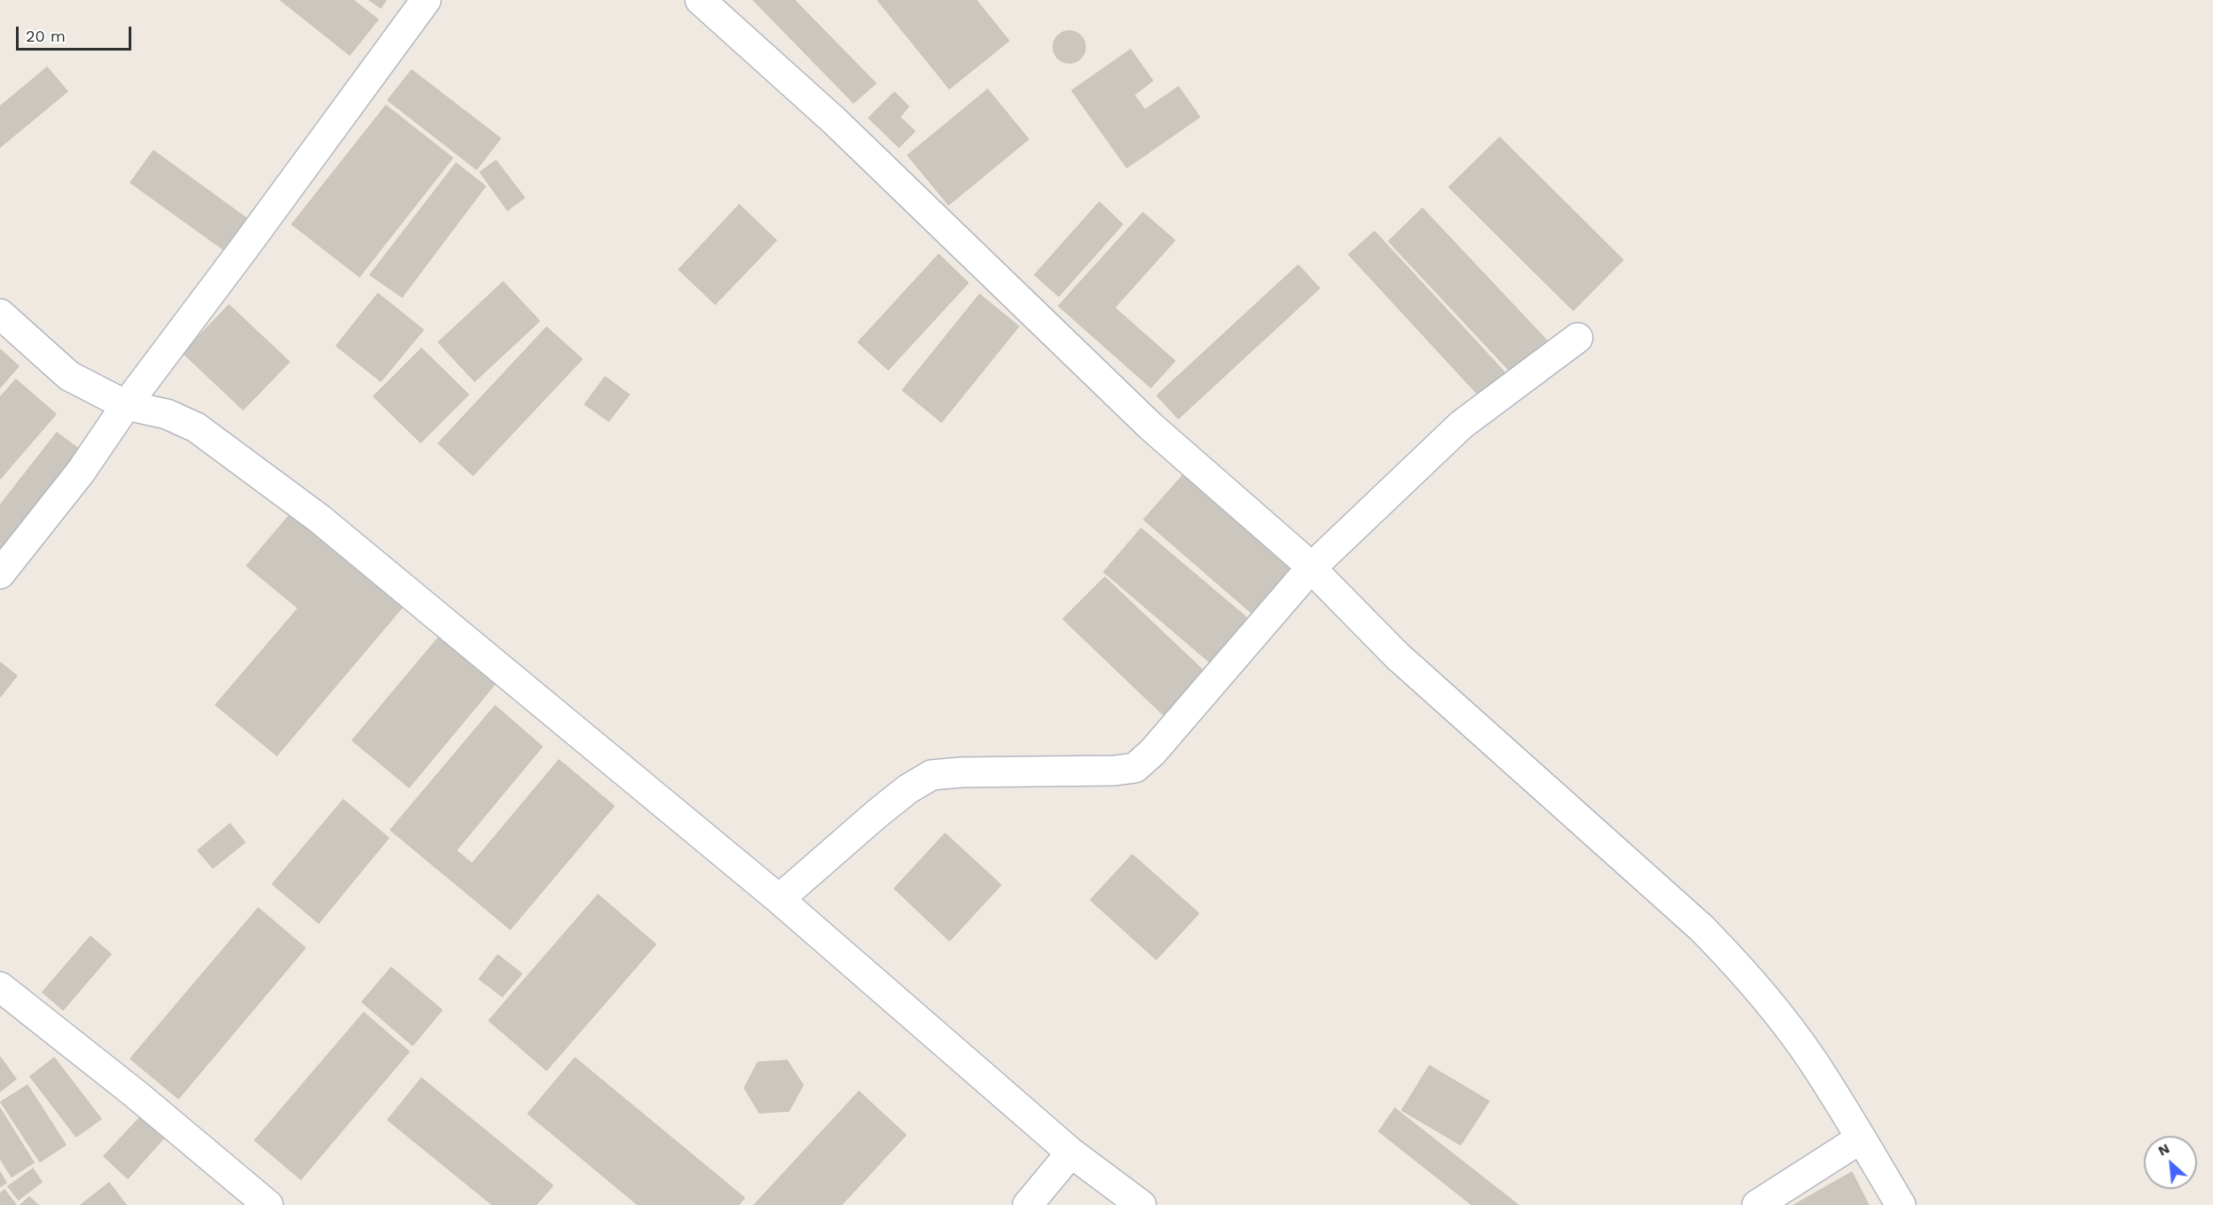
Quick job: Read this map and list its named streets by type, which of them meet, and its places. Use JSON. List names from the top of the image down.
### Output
{
  "scale_bar": "20 m",
  "north": "top left"
}
